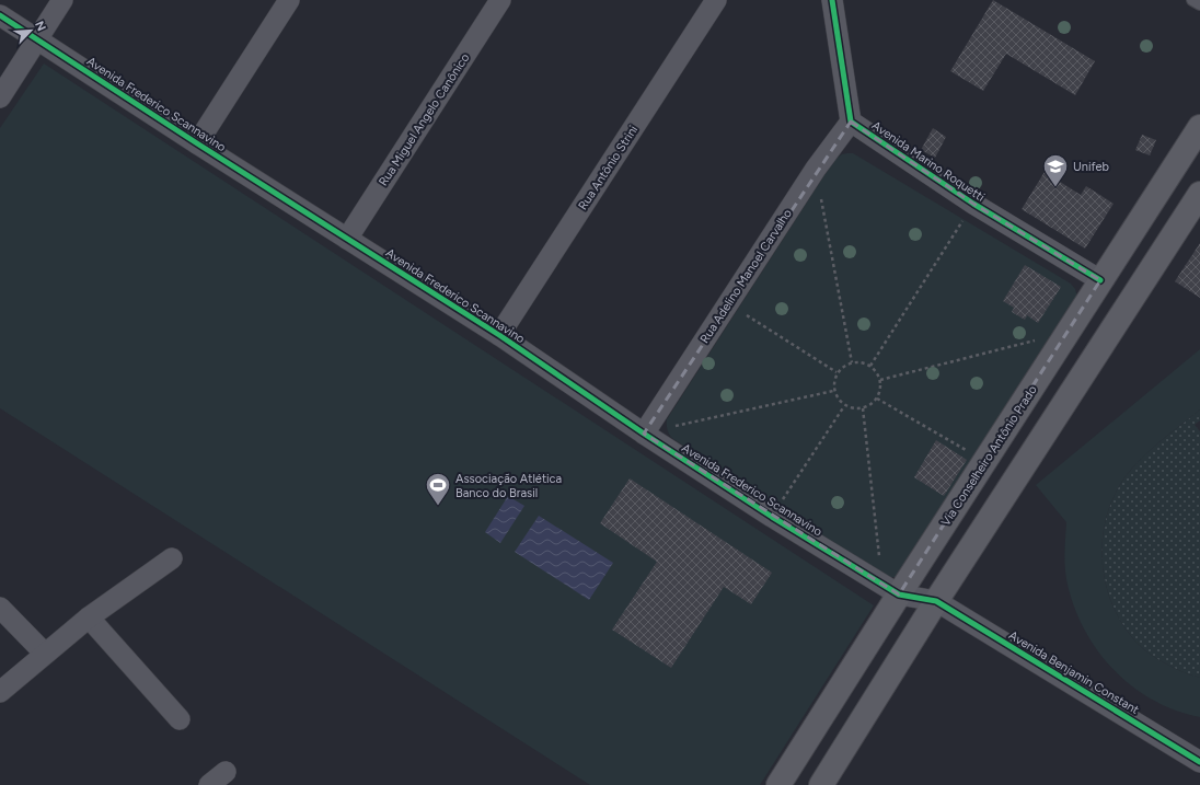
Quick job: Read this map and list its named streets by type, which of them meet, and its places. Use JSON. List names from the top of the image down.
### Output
{
  "streets": {
    "main road": ["Via Conselheiro Antônio Prado"],
    "street": [
      "Avenida Frederico Scannavino",
      "Rua Miguel Angelo Canônico",
      "Avenida Marino Roquetti",
      "Rua Antônio Strini",
      "Rua Adelino Manoel Carvalho",
      "Avenida Benjamin Constant"
    ]
  },
  "crossings": [
    ["Avenida Frederico Scannavino", "Rua Miguel Angelo Canônico"],
    ["Avenida Frederico Scannavino", "Rua Antônio Strini"],
    ["Avenida Frederico Scannavino", "Rua Adelino Manoel Carvalho"],
    ["Avenida Frederico Scannavino", "Via Conselheiro Antônio Prado"],
    ["Avenida Marino Roquetti", "Rua Adelino Manoel Carvalho"],
    ["Avenida Marino Roquetti", "Via Conselheiro Antônio Prado"]
  ],
  "places": {
    "school or university": ["Unifeb"],
    "sports": ["Associação Atlética Banco do Brasil"]
  },
  "north": "top right"
}
